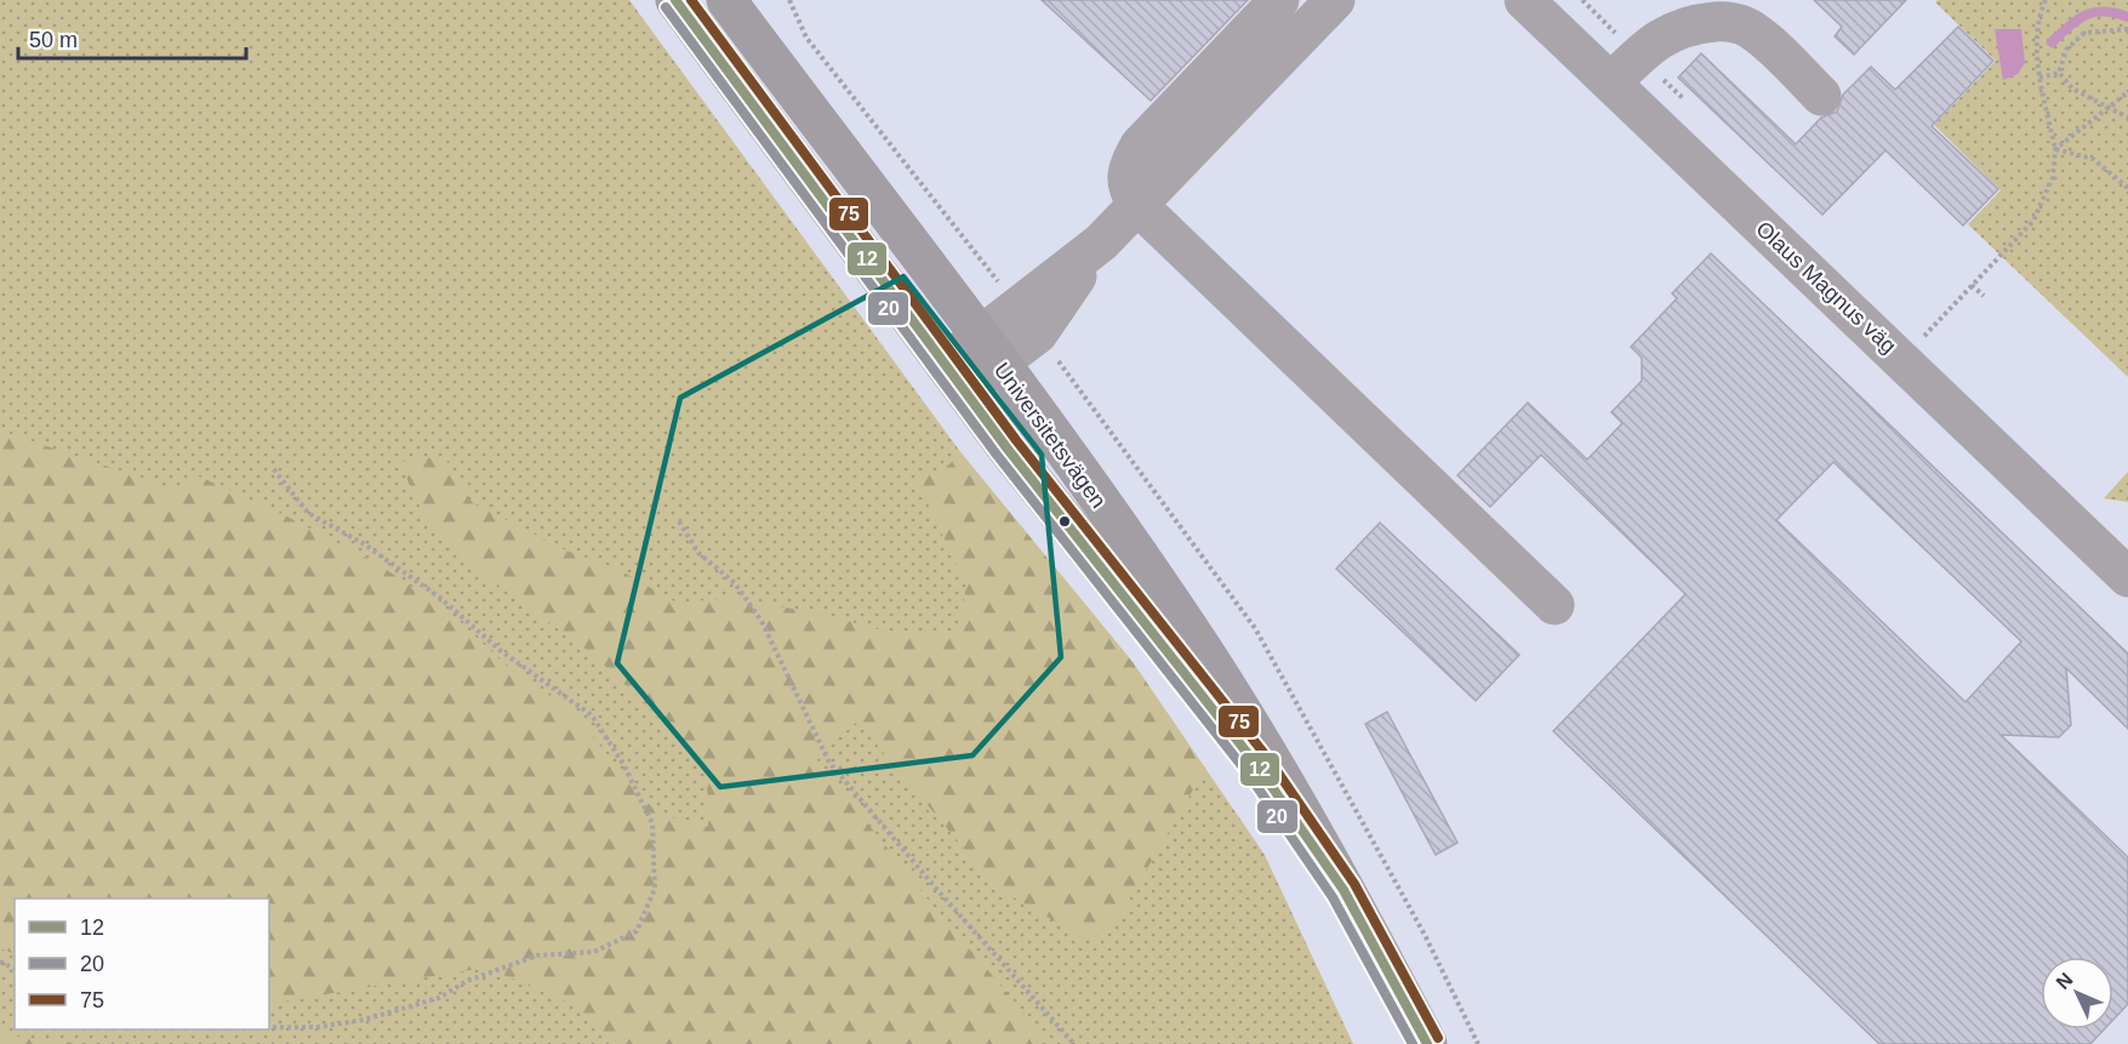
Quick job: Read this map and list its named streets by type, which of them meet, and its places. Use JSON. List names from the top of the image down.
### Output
{
  "streets": {
    "main road": ["Universitetsvägen"],
    "street": ["Olaus Magnus väg"]
  },
  "lines": ["transit line 12", "transit line 75", "transit line 20"],
  "legend": ["12", "20", "75"],
  "scale_bar": "50 m",
  "north": "top left"
}
